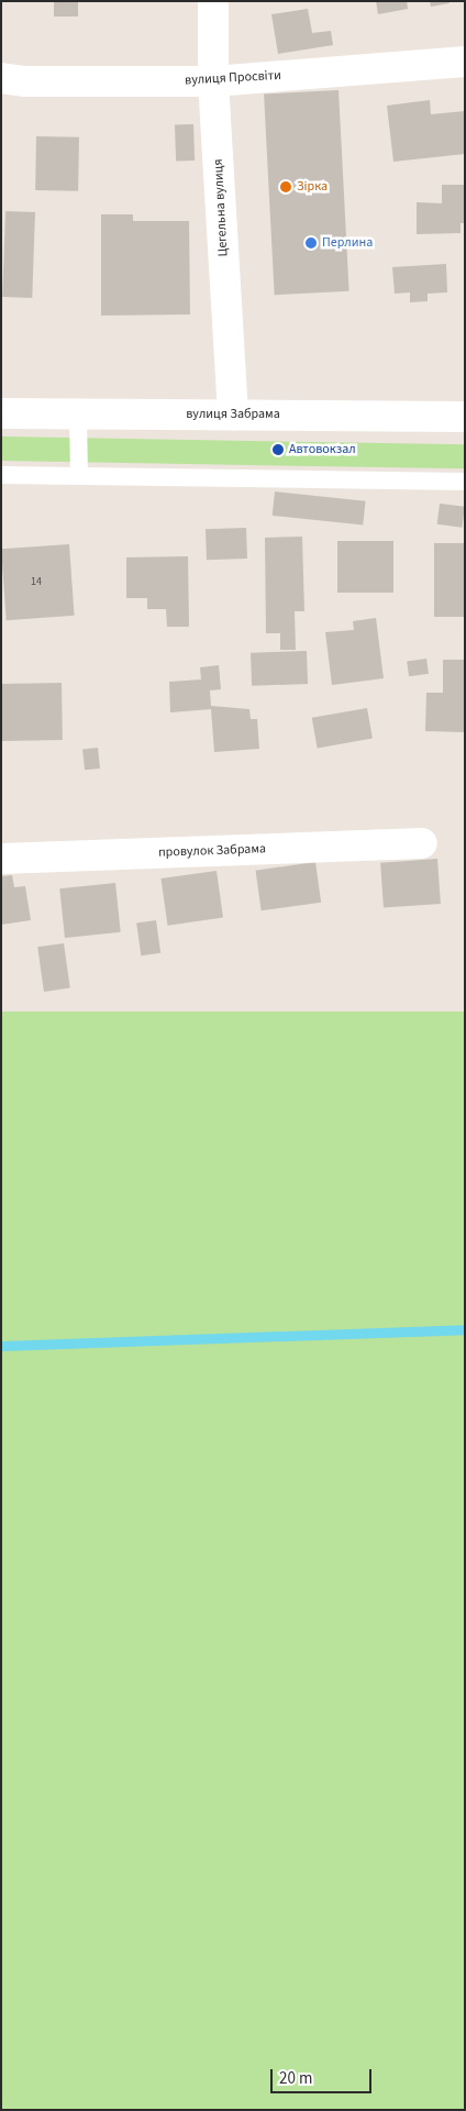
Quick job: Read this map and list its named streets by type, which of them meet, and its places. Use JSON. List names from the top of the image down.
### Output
{
  "streets": {
    "street": [
      "вулиця Просвіти",
      "Цегельна вулиця",
      "вулиця Забрама",
      "провулок Забрама"
    ]
  },
  "crossings": [
    ["вулиця Просвіти", "Цегельна вулиця"],
    ["Цегельна вулиця", "вулиця Забрама"]
  ],
  "places": ["Зірка", "Перлина", "Автовокзал"],
  "house_numbers": ["14"],
  "scale_bar": "20 m"
}
